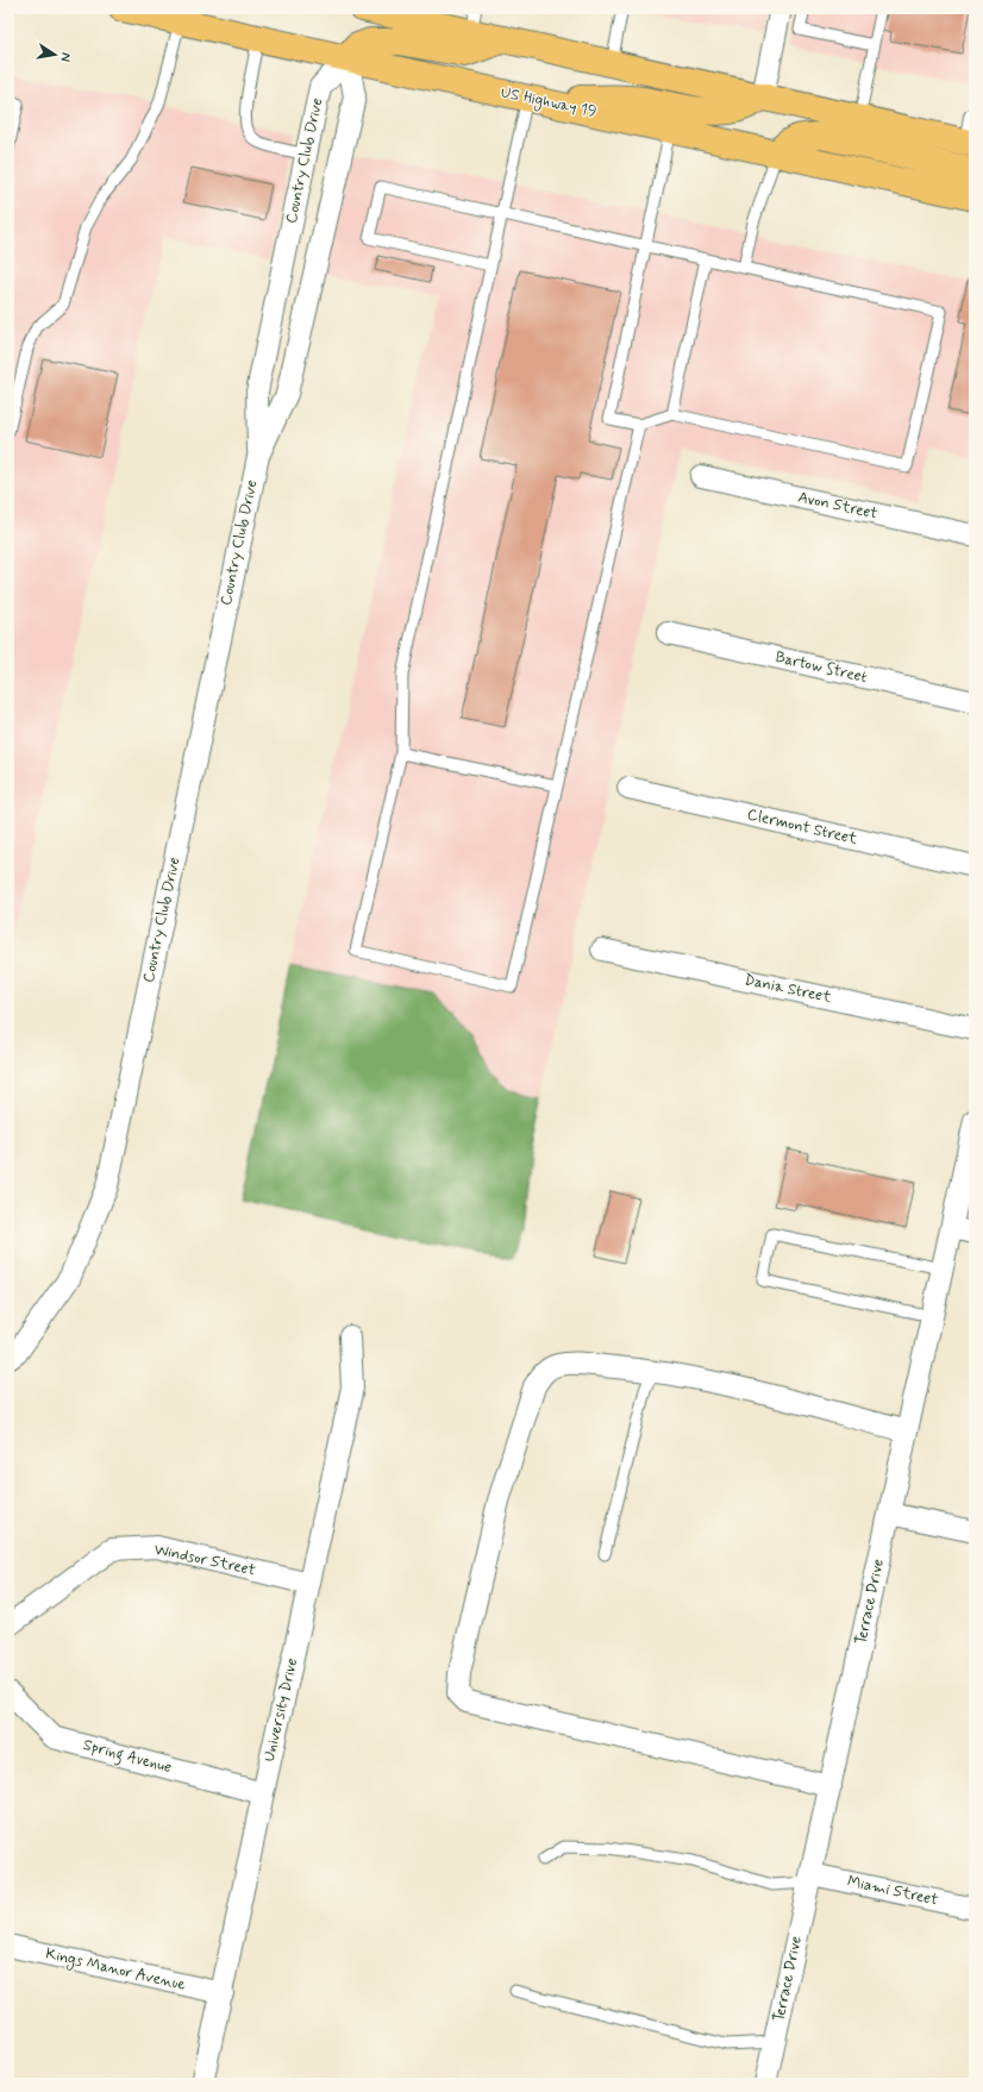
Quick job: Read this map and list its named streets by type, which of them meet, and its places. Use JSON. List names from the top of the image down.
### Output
{
  "streets": {
    "highway": ["US Highway 19"],
    "street": [
      "Country Club Drive",
      "Avon Street",
      "Bartow Street",
      "Clermont Street",
      "Dania Street",
      "Windsor Street",
      "Terrace Drive",
      "University Drive",
      "Spring Avenue",
      "Miami Street",
      "Kings Manor Avenue"
    ]
  },
  "crossings": [
    ["US Highway 19", "Country Club Drive"],
    ["Windsor Street", "University Drive"],
    ["Terrace Drive", "Miami Street"],
    ["University Drive", "Spring Avenue"],
    ["University Drive", "Kings Manor Avenue"]
  ],
  "north": "right"
}
